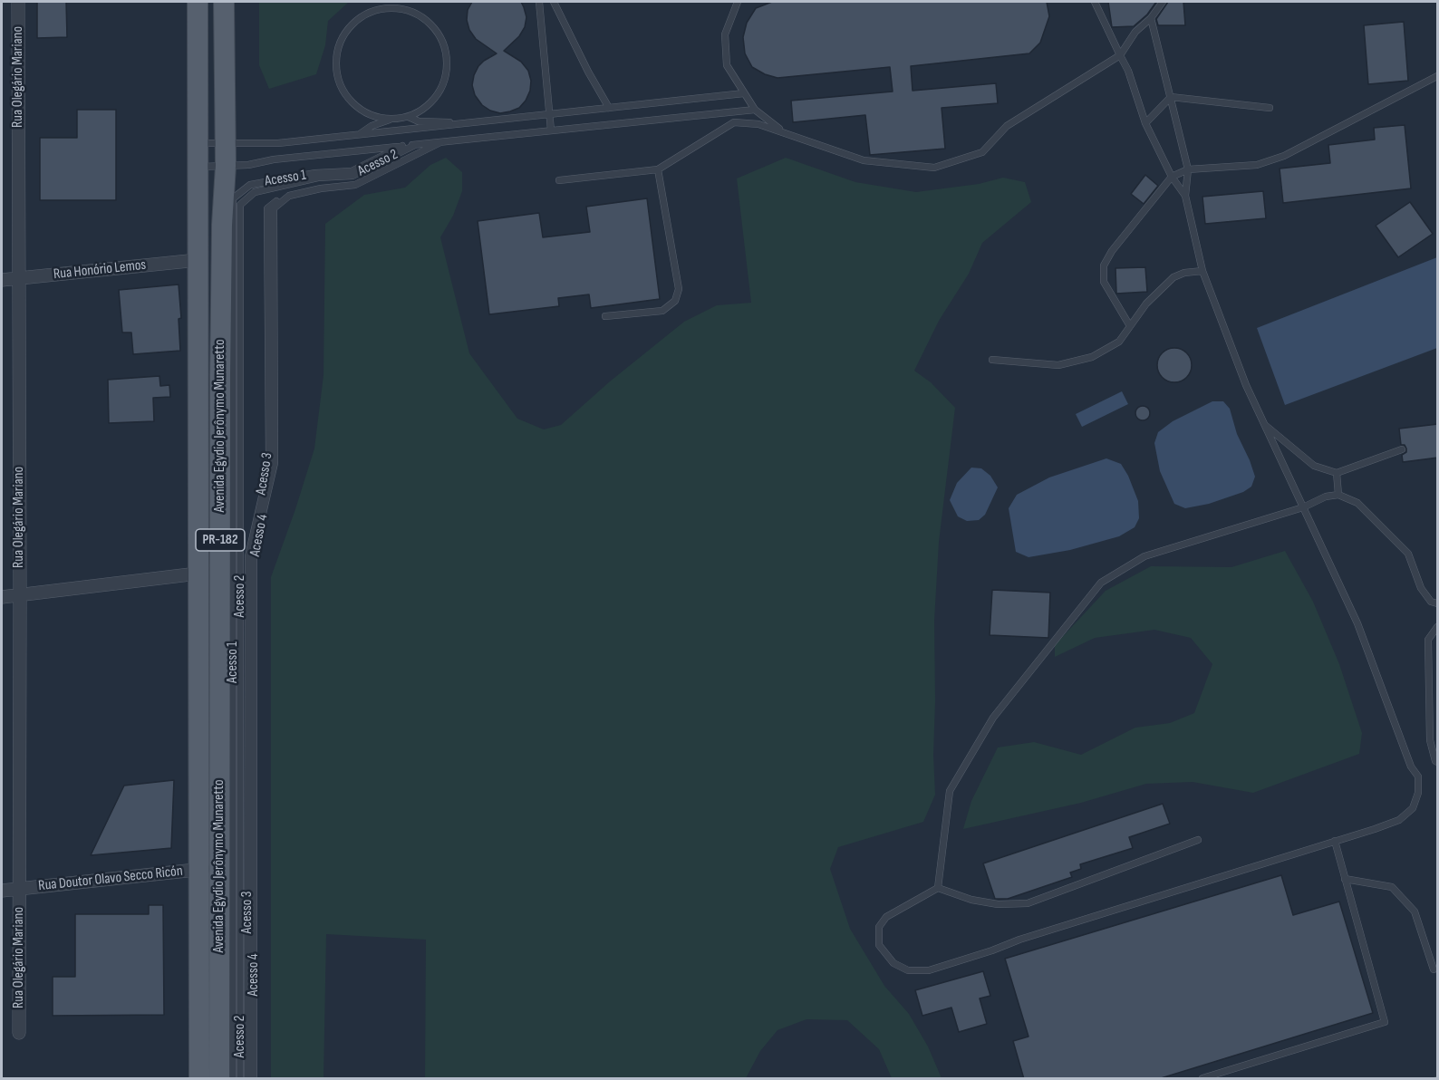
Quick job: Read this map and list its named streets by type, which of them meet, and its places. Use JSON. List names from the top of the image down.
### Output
{
  "streets": {
    "main road": ["Avenida Egydio Jerônymo Munaretto", "PR-182"],
    "street": ["Rua Olegário Mariano", "Rua Honório Lemos", "Rua Doutor Olavo Secco Ricón"],
    "lane": [
      "Acesso 2",
      "Acesso 1",
      "Acesso 3",
      "Acesso 4"
    ]
  },
  "crossings": [
    ["Rua Olegário Mariano", "Rua Honório Lemos"],
    ["Rua Olegário Mariano", "Rua Doutor Olavo Secco Ricón"],
    ["Rua Honório Lemos", "Avenida Egydio Jerônymo Munaretto"],
    ["Avenida Egydio Jerônymo Munaretto", "Rua Doutor Olavo Secco Ricón"]
  ]
}
